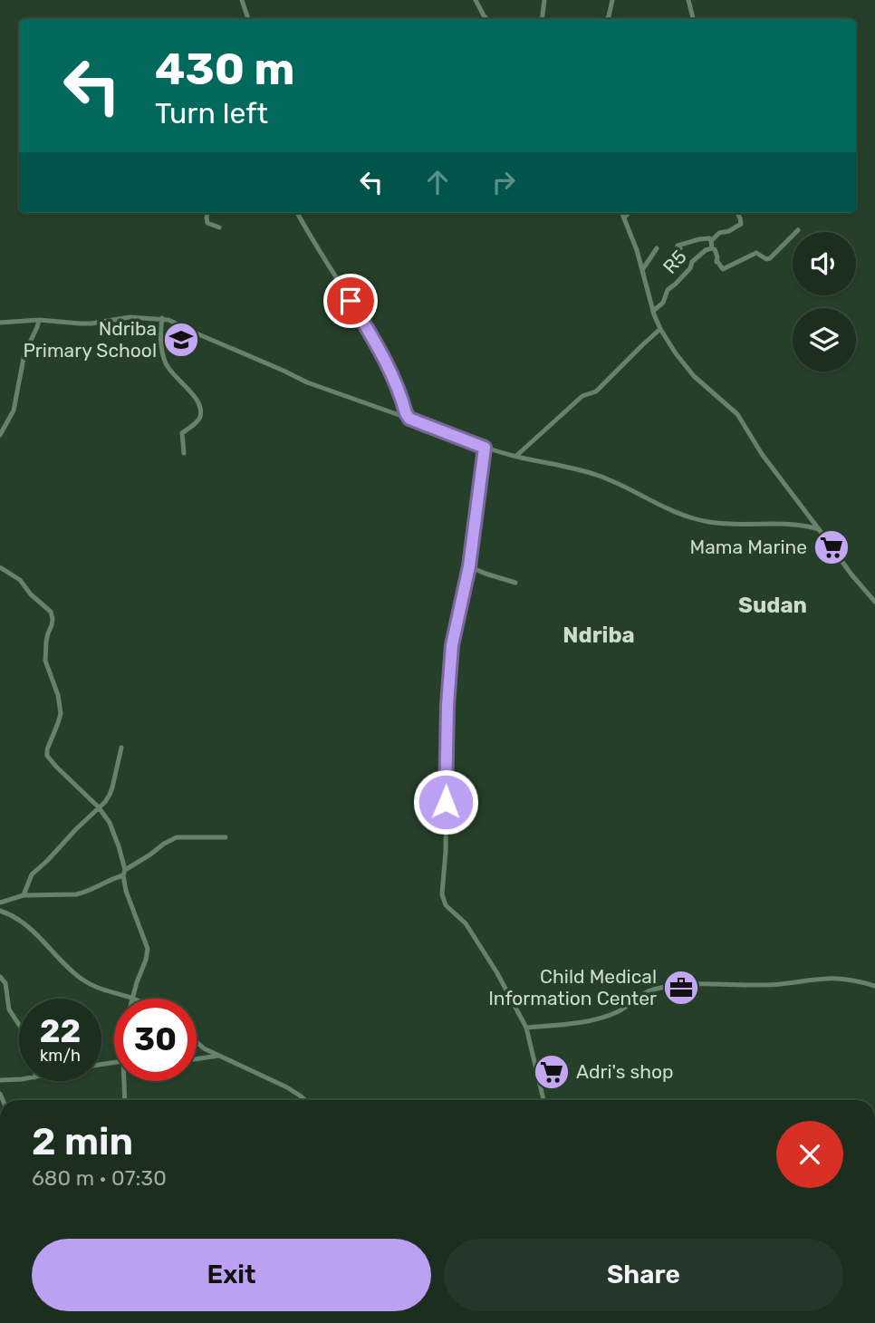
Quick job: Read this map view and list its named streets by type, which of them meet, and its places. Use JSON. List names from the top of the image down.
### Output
{
  "streets": {
    "street": ["R5"]
  },
  "districts": ["Sudan", "Ndriba"],
  "places": {
    "school or university": ["Ndriba Primary School"],
    "supermarket": ["Mama Marine", "Adri's shop"],
    "office": ["Child Medical Information Center"]
  },
  "page": {
    "turn": ["430 m", "Turn left"],
    "speed": "22 km/h",
    "limit": "30",
    "heading": ["2 min", "680 m · 07:30"],
    "buttons": ["Exit", "Share"]
  }
}
